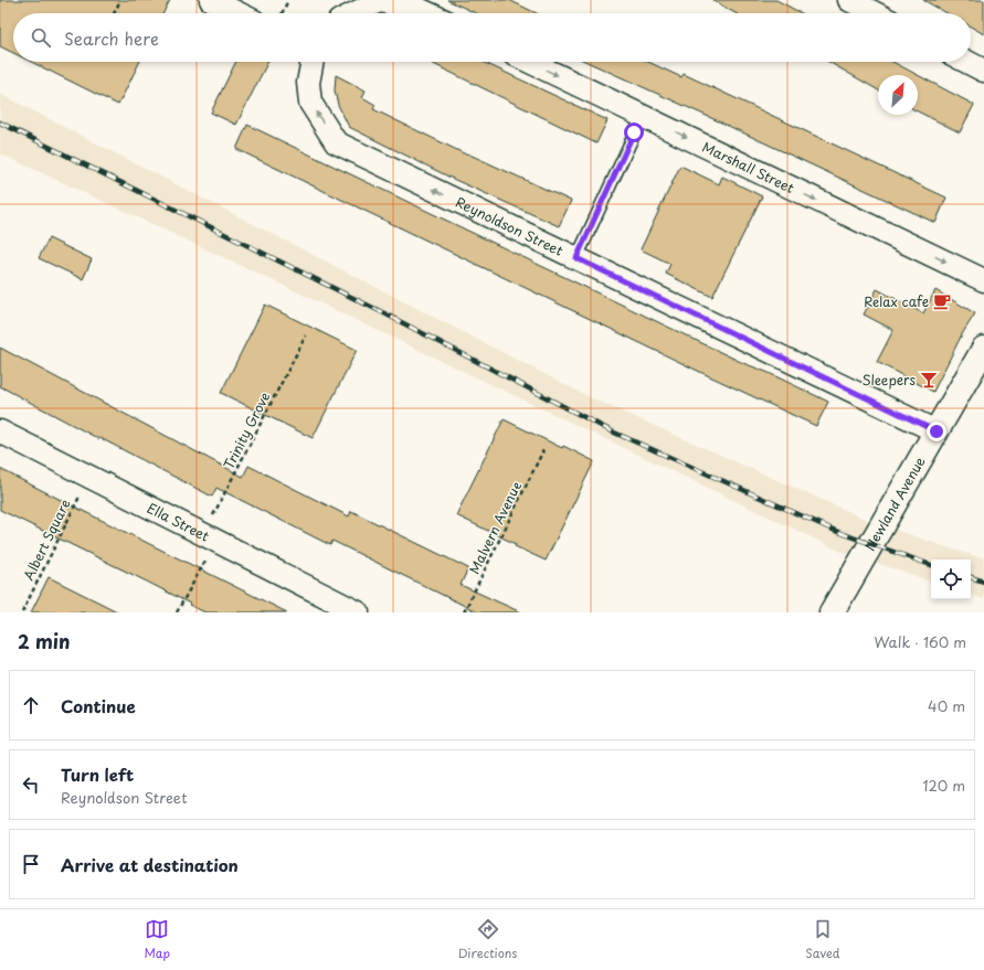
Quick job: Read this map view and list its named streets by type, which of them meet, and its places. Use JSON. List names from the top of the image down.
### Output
{
  "streets": {
    "street": [
      "Marshall Street",
      "Reynoldson Street",
      "Newland Avenue",
      "Ella Street"
    ],
    "path": ["Trinity Grove", "Malvern Avenue", "Albert Square"]
  },
  "crossings": [
    ["Reynoldson Street", "Newland Avenue"],
    ["Trinity Grove", "Ella Street"],
    ["Ella Street", "Albert Square"]
  ],
  "one_way": ["Marshall Street", "Reynoldson Street"],
  "places": {
    "cafe": ["Relax cafe"],
    "bar": ["Sleepers"]
  },
  "north": "top right",
  "page": {
    "search": "Search here",
    "heading": ["2 min", "Walk · 160 m"],
    "list": [
      ["Continue", "40 m"],
      ["Turn left", "Reynoldson Street", "120 m"],
      "Arrive at destination"
    ],
    "nav": ["Map", "Directions", "Saved"]
  }
}
